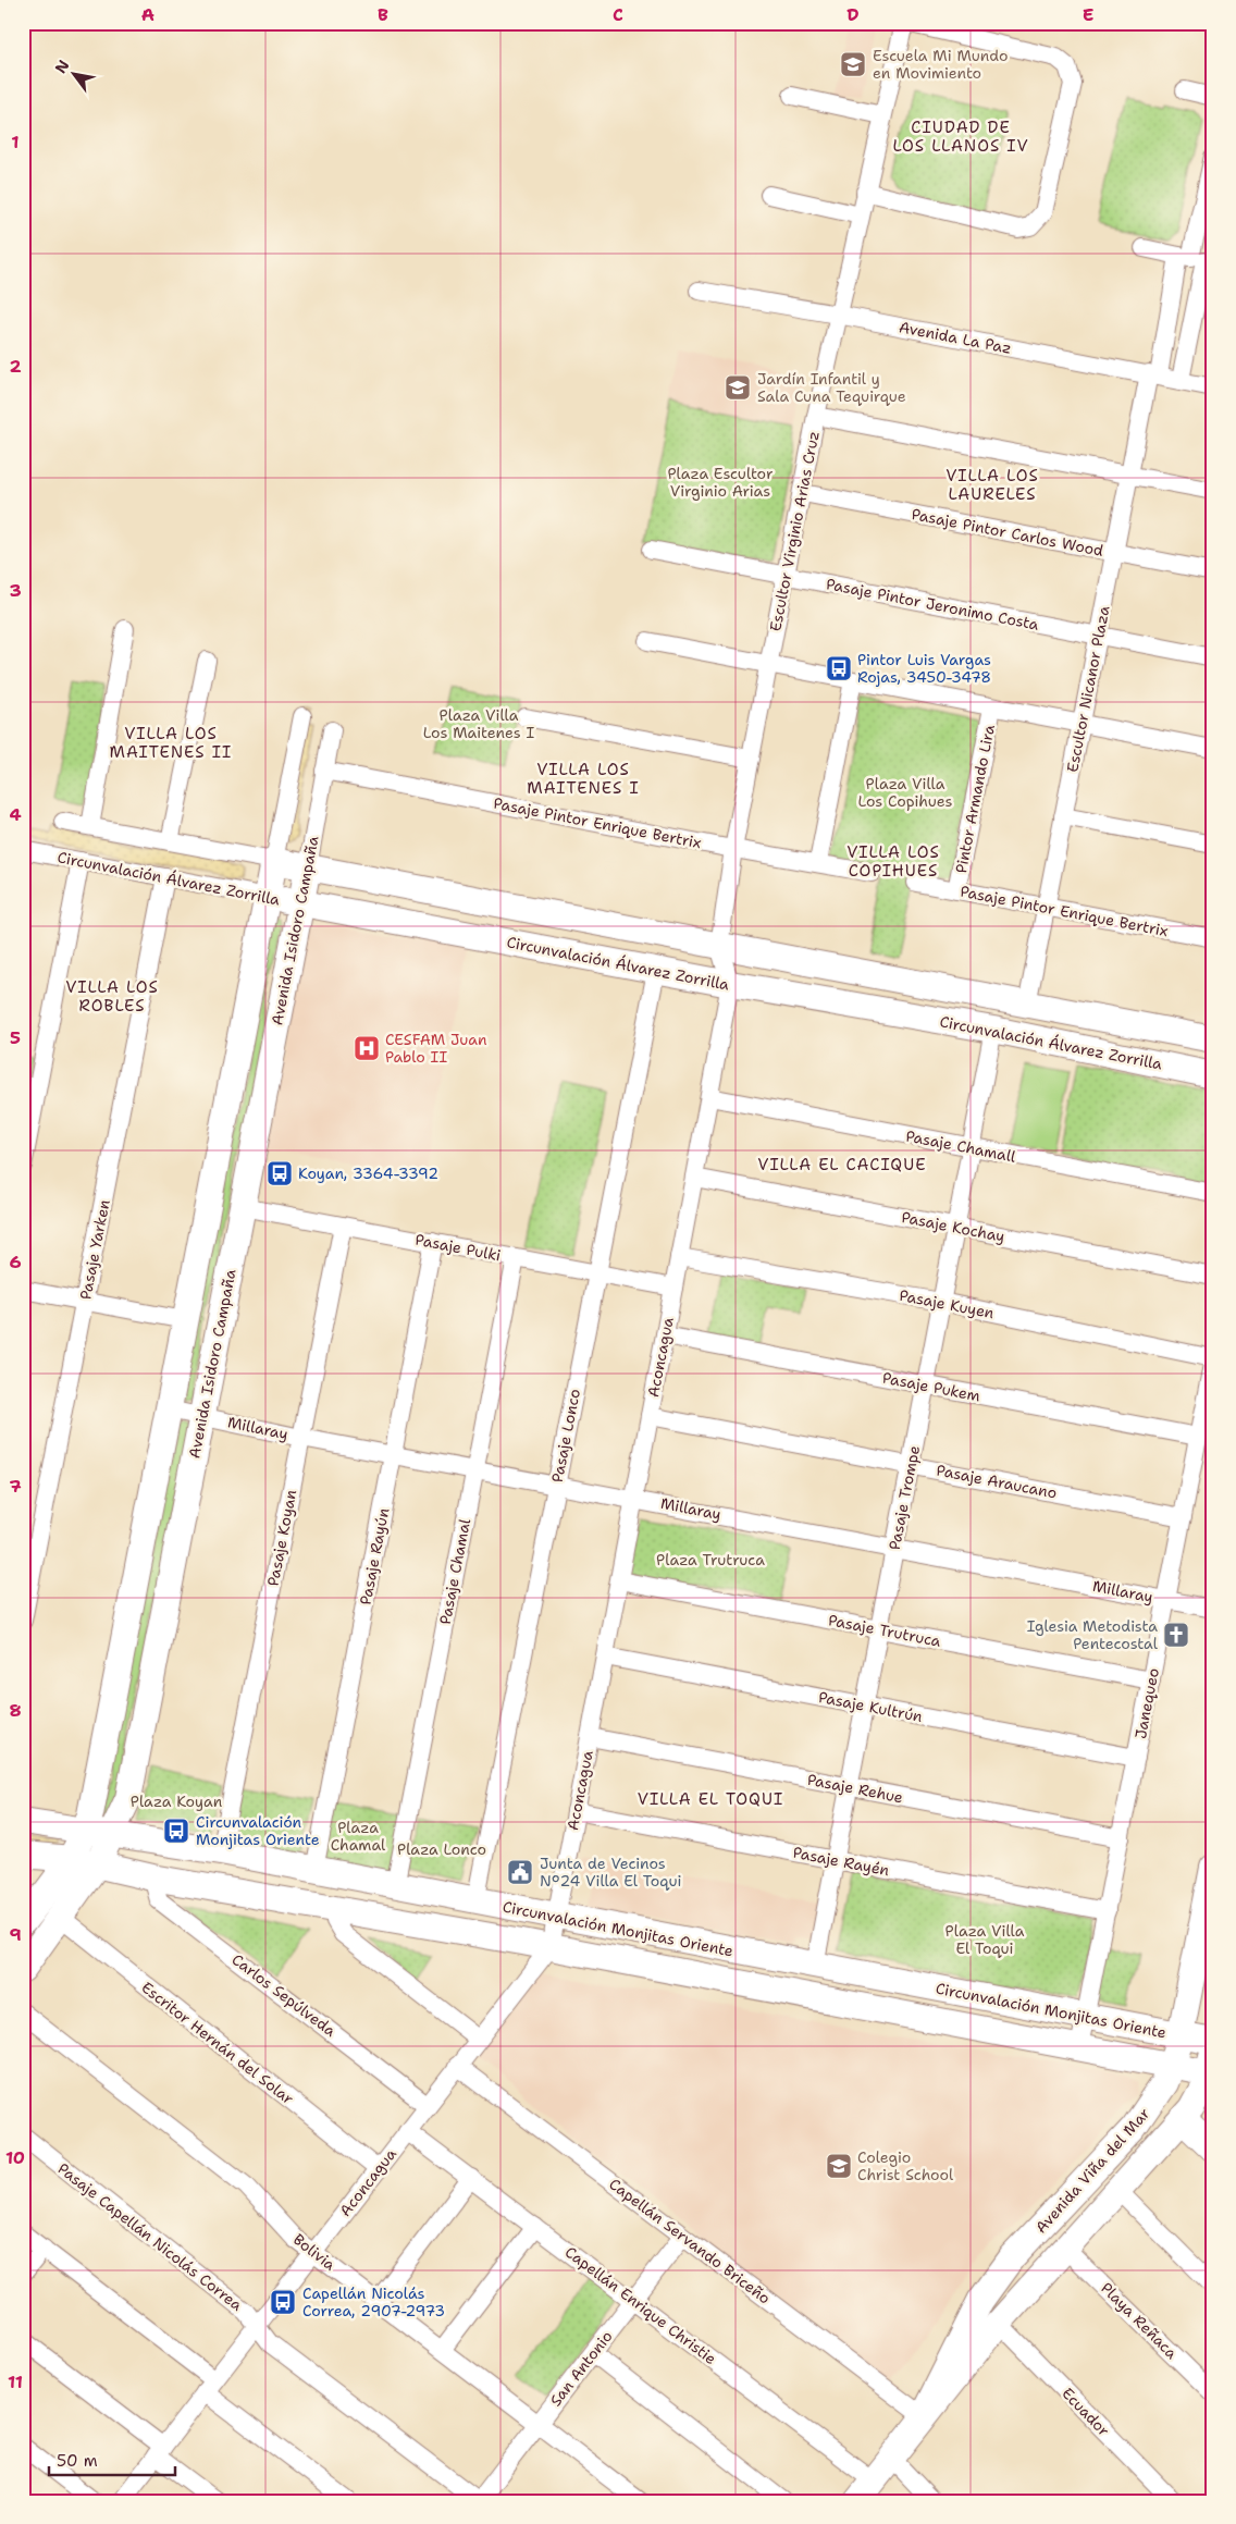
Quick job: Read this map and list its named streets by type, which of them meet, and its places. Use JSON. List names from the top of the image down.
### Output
{
  "streets": {
    "street": [
      "Avenida La Paz",
      "Escultor Virginio Arias Cruz",
      "Pasaje Pintor Carlos Wood",
      "Pasaje Pintor Jeronimo Costa",
      "Escultor Nicanor Plaza",
      "Pintor Armando Lira",
      "Pasaje Pintor Enrique Bertrix",
      "Circunvalación Álvarez Zorrilla",
      "Avenida Isidoro Campaña",
      "Pasaje Chamall",
      "Pasaje Kochay",
      "Pasaje Pulki",
      "Pasaje Yarken",
      "Pasaje Kuyen",
      "Aconcagua",
      "Pasaje Pukem",
      "Millaray",
      "Pasaje Lonco",
      "Pasaje Araucano",
      "Pasaje Trompe",
      "Pasaje Koyan",
      "Pasaje Rayún",
      "Pasaje Chamal",
      "Pasaje Trutruca",
      "Janequeo",
      "Pasaje Kultrún",
      "Pasaje Rehue",
      "Pasaje Rayén",
      "Circunvalación Monjitas Oriente",
      "Carlos Sepúlveda",
      "Escritor Hernán del Solar",
      "Avenida Viña del Mar",
      "Pasaje Capellán Nicolás Correa",
      "Capellán Servando Briceño",
      "Bolivia",
      "Capellán Enrique Christie",
      "Playa Reñaca",
      "San Antonio",
      "Ecuador"
    ]
  },
  "crossings": [
    ["Avenida La Paz", "Escultor Virginio Arias Cruz"],
    ["Avenida La Paz", "Escultor Nicanor Plaza"],
    ["Escultor Virginio Arias Cruz", "Pasaje Pintor Carlos Wood"],
    ["Escultor Virginio Arias Cruz", "Pasaje Pintor Jeronimo Costa"],
    ["Escultor Virginio Arias Cruz", "Pasaje Pintor Enrique Bertrix"],
    ["Escultor Virginio Arias Cruz", "Aconcagua"],
    ["Pasaje Pintor Carlos Wood", "Escultor Nicanor Plaza"],
    ["Pasaje Pintor Jeronimo Costa", "Escultor Nicanor Plaza"],
    ["Escultor Nicanor Plaza", "Pasaje Pintor Enrique Bertrix"],
    ["Pintor Armando Lira", "Pasaje Pintor Enrique Bertrix"],
    ["Pasaje Pintor Enrique Bertrix", "Avenida Isidoro Campaña"],
    ["Circunvalación Álvarez Zorrilla", "Avenida Isidoro Campaña"],
    ["Circunvalación Álvarez Zorrilla", "Pasaje Yarken"],
    ["Circunvalación Álvarez Zorrilla", "Aconcagua"],
    ["Circunvalación Álvarez Zorrilla", "Pasaje Lonco"],
    ["Circunvalación Álvarez Zorrilla", "Pasaje Trompe"],
    ["Avenida Isidoro Campaña", "Pasaje Pulki"],
    ["Avenida Isidoro Campaña", "Millaray"],
    ["Avenida Isidoro Campaña", "Circunvalación Monjitas Oriente"],
    ["Avenida Isidoro Campaña", "Escritor Hernán del Solar"],
    ["Pasaje Chamall", "Aconcagua"],
    ["Pasaje Chamall", "Pasaje Trompe"],
    ["Pasaje Kochay", "Aconcagua"],
    ["Pasaje Kochay", "Pasaje Trompe"],
    ["Pasaje Pulki", "Aconcagua"],
    ["Pasaje Pulki", "Pasaje Lonco"],
    ["Pasaje Pulki", "Pasaje Koyan"],
    ["Pasaje Pulki", "Pasaje Rayún"],
    ["Pasaje Pulki", "Pasaje Chamal"],
    ["Pasaje Kuyen", "Aconcagua"],
    ["Pasaje Kuyen", "Pasaje Trompe"],
    ["Pasaje Kuyen", "Janequeo"],
    ["Aconcagua", "Pasaje Pukem"],
    ["Aconcagua", "Millaray"],
    ["Aconcagua", "Pasaje Araucano"],
    ["Aconcagua", "Pasaje Trutruca"],
    ["Aconcagua", "Pasaje Kultrún"],
    ["Aconcagua", "Pasaje Rehue"],
    ["Aconcagua", "Pasaje Rayén"],
    ["Aconcagua", "Circunvalación Monjitas Oriente"],
    ["Aconcagua", "Carlos Sepúlveda"],
    ["Aconcagua", "Escritor Hernán del Solar"],
    ["Aconcagua", "Pasaje Capellán Nicolás Correa"],
    ["Aconcagua", "Capellán Servando Briceño"],
    ["Aconcagua", "Bolivia"],
    ["Aconcagua", "Capellán Enrique Christie"],
    ["Pasaje Pukem", "Pasaje Trompe"],
    ["Pasaje Pukem", "Janequeo"],
    ["Millaray", "Pasaje Lonco"],
    ["Millaray", "Pasaje Trompe"],
    ["Millaray", "Pasaje Koyan"],
    ["Millaray", "Pasaje Rayún"],
    ["Millaray", "Pasaje Chamal"],
    ["Millaray", "Janequeo"],
    ["Pasaje Lonco", "Circunvalación Monjitas Oriente"],
    ["Pasaje Araucano", "Pasaje Trompe"],
    ["Pasaje Araucano", "Janequeo"],
    ["Pasaje Trompe", "Pasaje Trutruca"],
    ["Pasaje Trompe", "Pasaje Kultrún"],
    ["Pasaje Trompe", "Pasaje Rehue"],
    ["Pasaje Trompe", "Pasaje Rayén"],
    ["Pasaje Trompe", "Circunvalación Monjitas Oriente"],
    ["Pasaje Koyan", "Circunvalación Monjitas Oriente"],
    ["Pasaje Rayún", "Circunvalación Monjitas Oriente"],
    ["Pasaje Chamal", "Circunvalación Monjitas Oriente"],
    ["Pasaje Trutruca", "Janequeo"],
    ["Janequeo", "Pasaje Kultrún"],
    ["Janequeo", "Pasaje Rehue"],
    ["Janequeo", "Pasaje Rayén"],
    ["Janequeo", "Circunvalación Monjitas Oriente"],
    ["Circunvalación Monjitas Oriente", "Carlos Sepúlveda"],
    ["Circunvalación Monjitas Oriente", "Avenida Viña del Mar"],
    ["Avenida Viña del Mar", "Capellán Servando Briceño"],
    ["Avenida Viña del Mar", "Capellán Enrique Christie"],
    ["Avenida Viña del Mar", "Playa Reñaca"],
    ["Avenida Viña del Mar", "Ecuador"],
    ["Pasaje Capellán Nicolás Correa", "San Antonio"],
    ["Capellán Servando Briceño", "San Antonio"],
    ["Bolivia", "San Antonio"],
    ["Capellán Enrique Christie", "San Antonio"]
  ],
  "districts": [
    "CIUDAD DE LOS LLANOS IV",
    "VILLA LOS LAURELES",
    "VILLA LOS MAITENES II",
    "VILLA LOS MAITENES I",
    "VILLA LOS COPIHUES",
    "VILLA LOS ROBLES",
    "VILLA EL CACIQUE",
    "VILLA EL TOQUI"
  ],
  "parks": [
    "Plaza Escultor Virginio Arias",
    "Plaza Villa Los Maitenes I",
    "Plaza Villa Los Copihues",
    "Plaza Trutruca",
    "Plaza Koyan",
    "Plaza Chamal",
    "Plaza Lonco",
    "Plaza Villa El Toqui"
  ],
  "places": {
    "school or university": ["Escuela Mi Mundo en Movimiento", "Jardín Infantil y Sala Cuna Tequirque", "Colegio Christ School"],
    "bus stop": [
      "Pintor Luis Vargas Rojas, 3450-3478",
      "Koyan, 3364-3392",
      "Circunvalación Monjitas Oriente",
      "Capellán Nicolás Correa, 2907-2973"
    ],
    "hospital": ["CESFAM Juan Pablo II"],
    "church": ["Iglesia Metodista Pentecostal"],
    "public building": ["Junta de Vecinos N°24 Villa El Toqui"]
  },
  "scale_bar": "50 m",
  "north": "top left",
  "grid": {
    "columns": [
      "A",
      "B",
      "C",
      "D",
      "E"
    ],
    "rows": [
      "1",
      "2",
      "3",
      "4",
      "5",
      "6",
      "7",
      "8",
      "9",
      "10",
      "11"
    ]
  }
}
